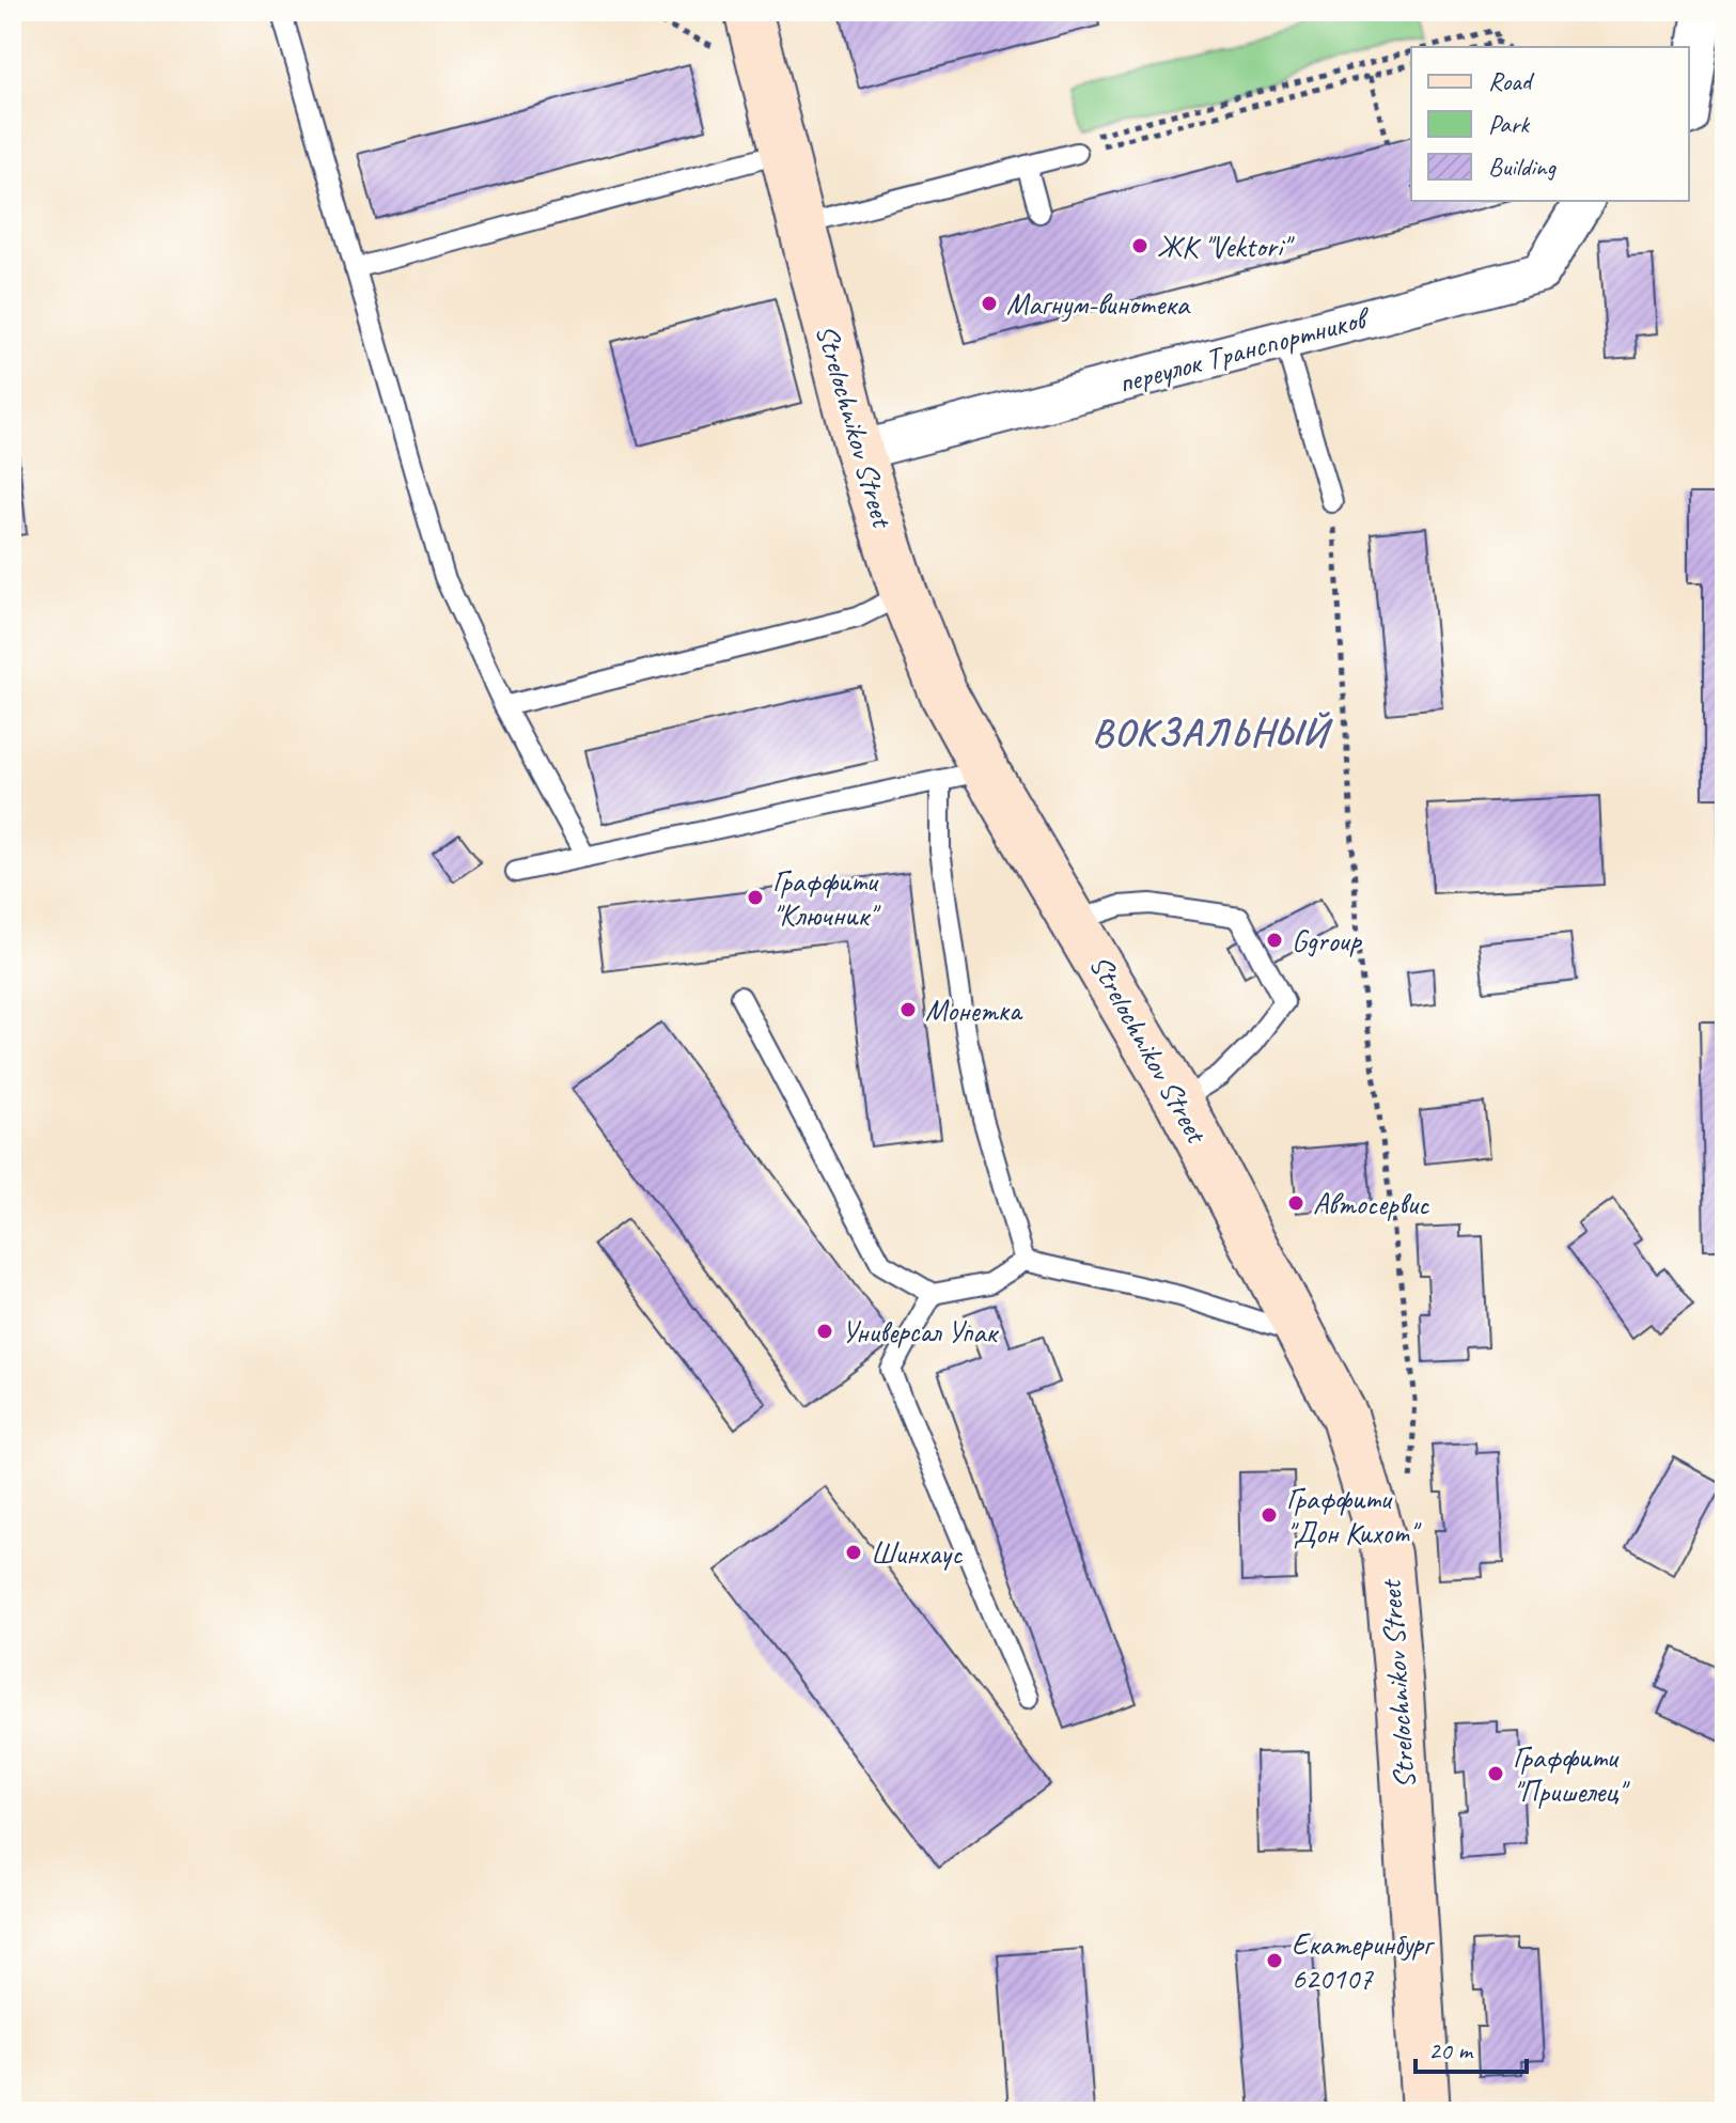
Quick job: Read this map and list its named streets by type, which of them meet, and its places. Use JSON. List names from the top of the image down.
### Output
{
  "streets": {
    "main road": ["Strelochnikov Street"],
    "street": ["переулок Транспортников"]
  },
  "crossings": [
    ["переулок Транспортников", "Strelochnikov Street"]
  ],
  "districts": ["ВОКЗАЛЬНЫЙ"],
  "places": [
    "ЖК \"Vektori\"",
    "Магнум-винотека",
    "Граффити \"Ключник\"",
    "Ggroup",
    "Монетка",
    "Автосервис",
    "Универсал Упак",
    "Граффити \"Дон Кихот\"",
    "Шинхаус",
    "Граффити \"Пришелец\"",
    "Екатеринбург 620107"
  ],
  "legend": ["Road", "Park", "Building"],
  "scale_bar": "20 m"
}
